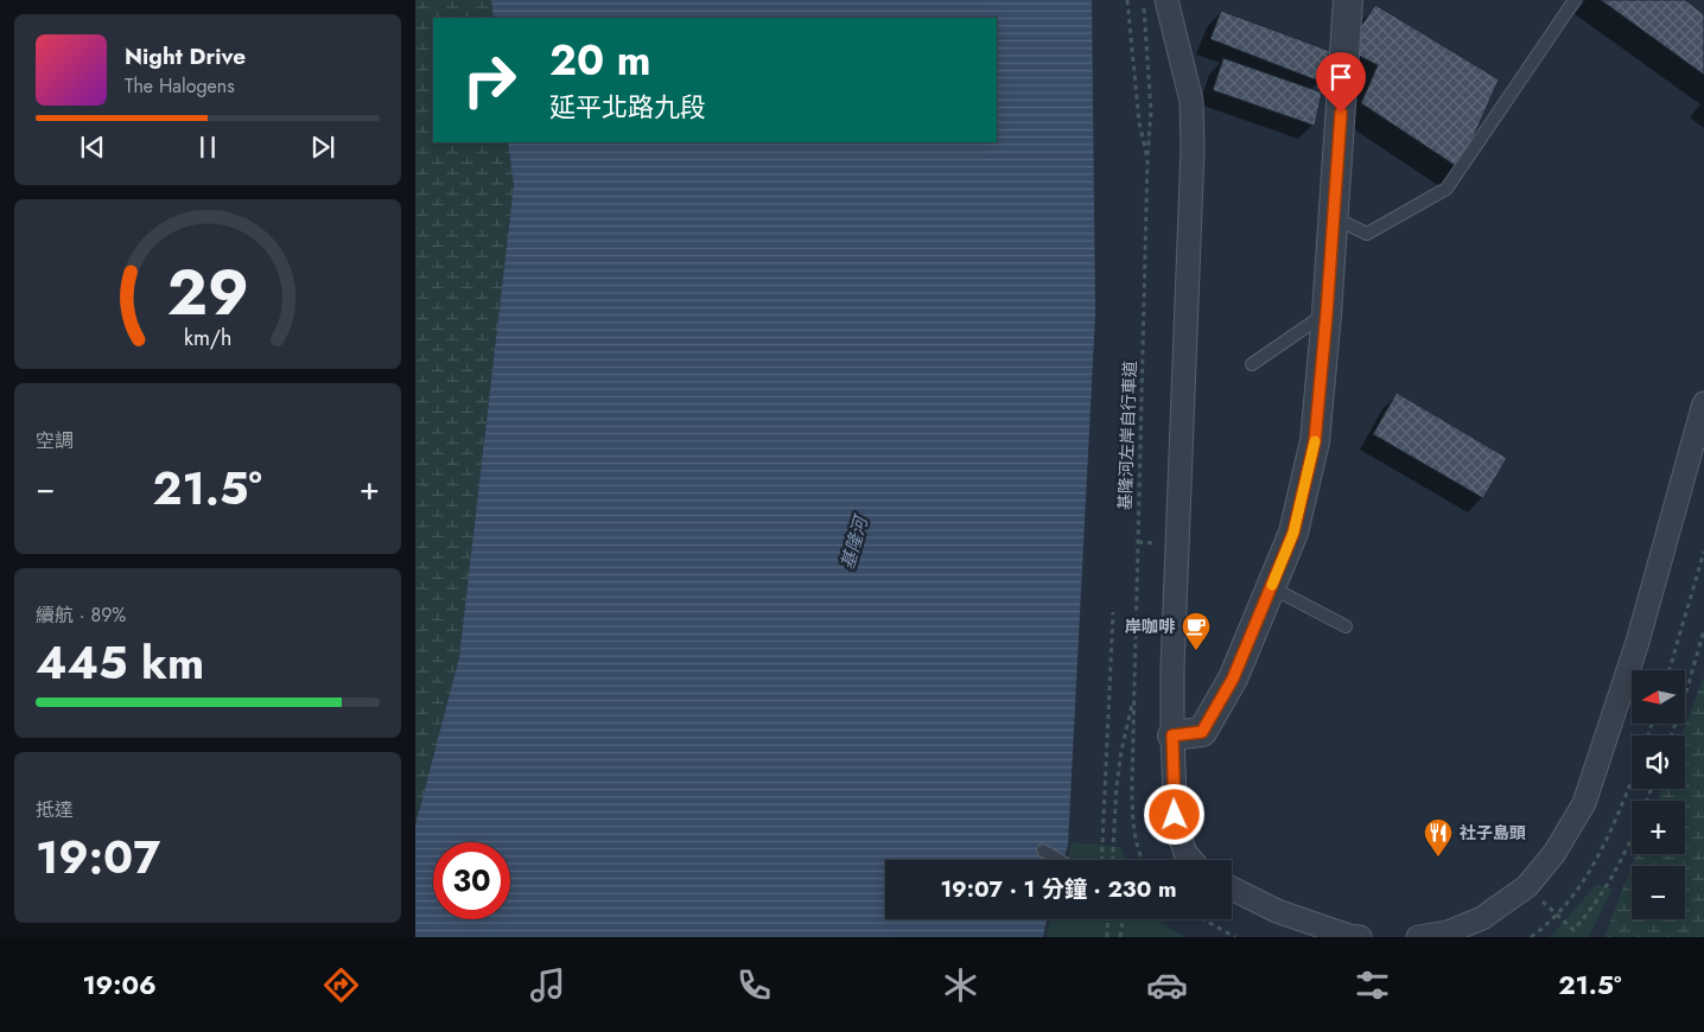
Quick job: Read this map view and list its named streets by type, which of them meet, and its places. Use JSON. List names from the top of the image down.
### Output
{
  "streets": {
    "path": ["基隆河左岸自行車道"]
  },
  "water": ["基隆河"],
  "places": {
    "cafe": ["岸咖啡"],
    "restaurant": ["社子島頭"]
  },
  "north": "left",
  "page": {
    "turn": ["20 m", "延平北路九段"],
    "song": ["Night Drive", "The Halogens"],
    "tile": [
      "空調",
      ["續航 · 89%", "445 km"],
      ["抵達", "19:07"]
    ],
    "heat": ["−", "21.5°", "+"],
    "map_buttons": ["+", "−"],
    "limit": "30",
    "trip": "19:07 · 1 分鐘 · 230 m",
    "tabs": ["19:06", "21.5°"],
    "gauge": ["29", "km/h"]
  }
}
